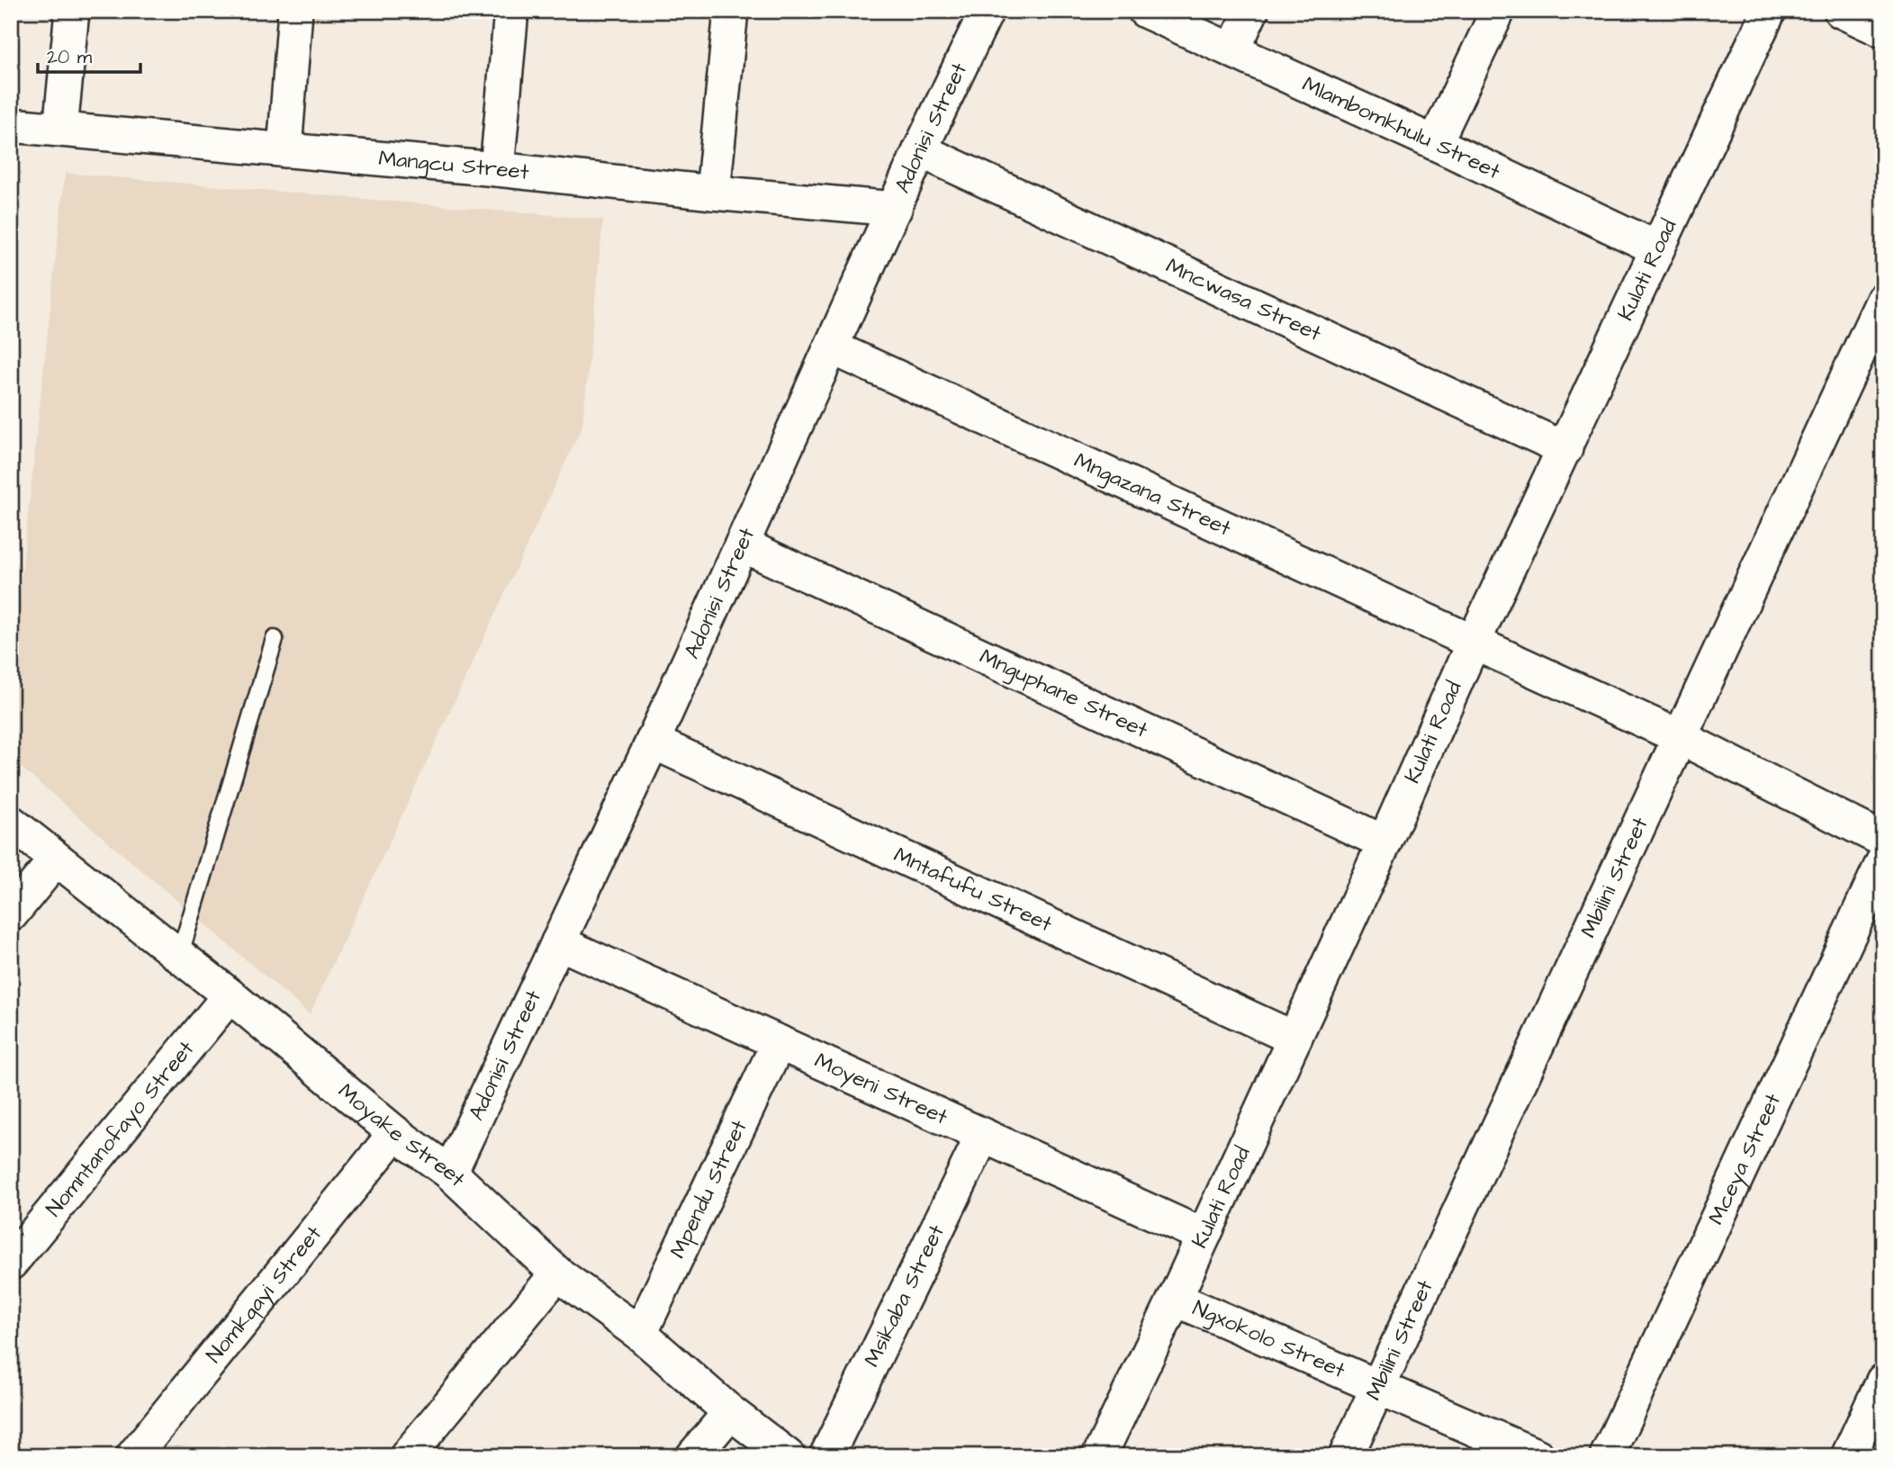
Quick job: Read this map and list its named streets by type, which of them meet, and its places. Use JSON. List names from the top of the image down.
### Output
{
  "streets": {
    "street": [
      "Mlambomkhulu Street",
      "Adonisi Street",
      "Mangcu Street",
      "Kulati Road",
      "Mncwasa Street",
      "Mngazana Street",
      "Mnguphane Street",
      "Mbilini Street",
      "Mntafufu Street",
      "Moyeni Street",
      "Nomntanofayo Street",
      "Moyake Street",
      "Mceya Street",
      "Mpendu Street",
      "Nomkqayi Street",
      "Msikaba Street",
      "Ngxokolo Street"
    ]
  },
  "crossings": [
    ["Mlambomkhulu Street", "Kulati Road"],
    ["Adonisi Street", "Mangcu Street"],
    ["Adonisi Street", "Mncwasa Street"],
    ["Adonisi Street", "Mngazana Street"],
    ["Adonisi Street", "Mnguphane Street"],
    ["Adonisi Street", "Mntafufu Street"],
    ["Adonisi Street", "Moyeni Street"],
    ["Adonisi Street", "Moyake Street"],
    ["Kulati Road", "Mncwasa Street"],
    ["Kulati Road", "Mngazana Street"],
    ["Kulati Road", "Mnguphane Street"],
    ["Kulati Road", "Mntafufu Street"],
    ["Kulati Road", "Moyeni Street"],
    ["Kulati Road", "Ngxokolo Street"],
    ["Mngazana Street", "Mbilini Street"],
    ["Mbilini Street", "Ngxokolo Street"],
    ["Moyeni Street", "Mpendu Street"],
    ["Moyeni Street", "Msikaba Street"],
    ["Nomntanofayo Street", "Moyake Street"],
    ["Moyake Street", "Mpendu Street"],
    ["Moyake Street", "Nomkqayi Street"]
  ],
  "scale_bar": "20 m"
}
